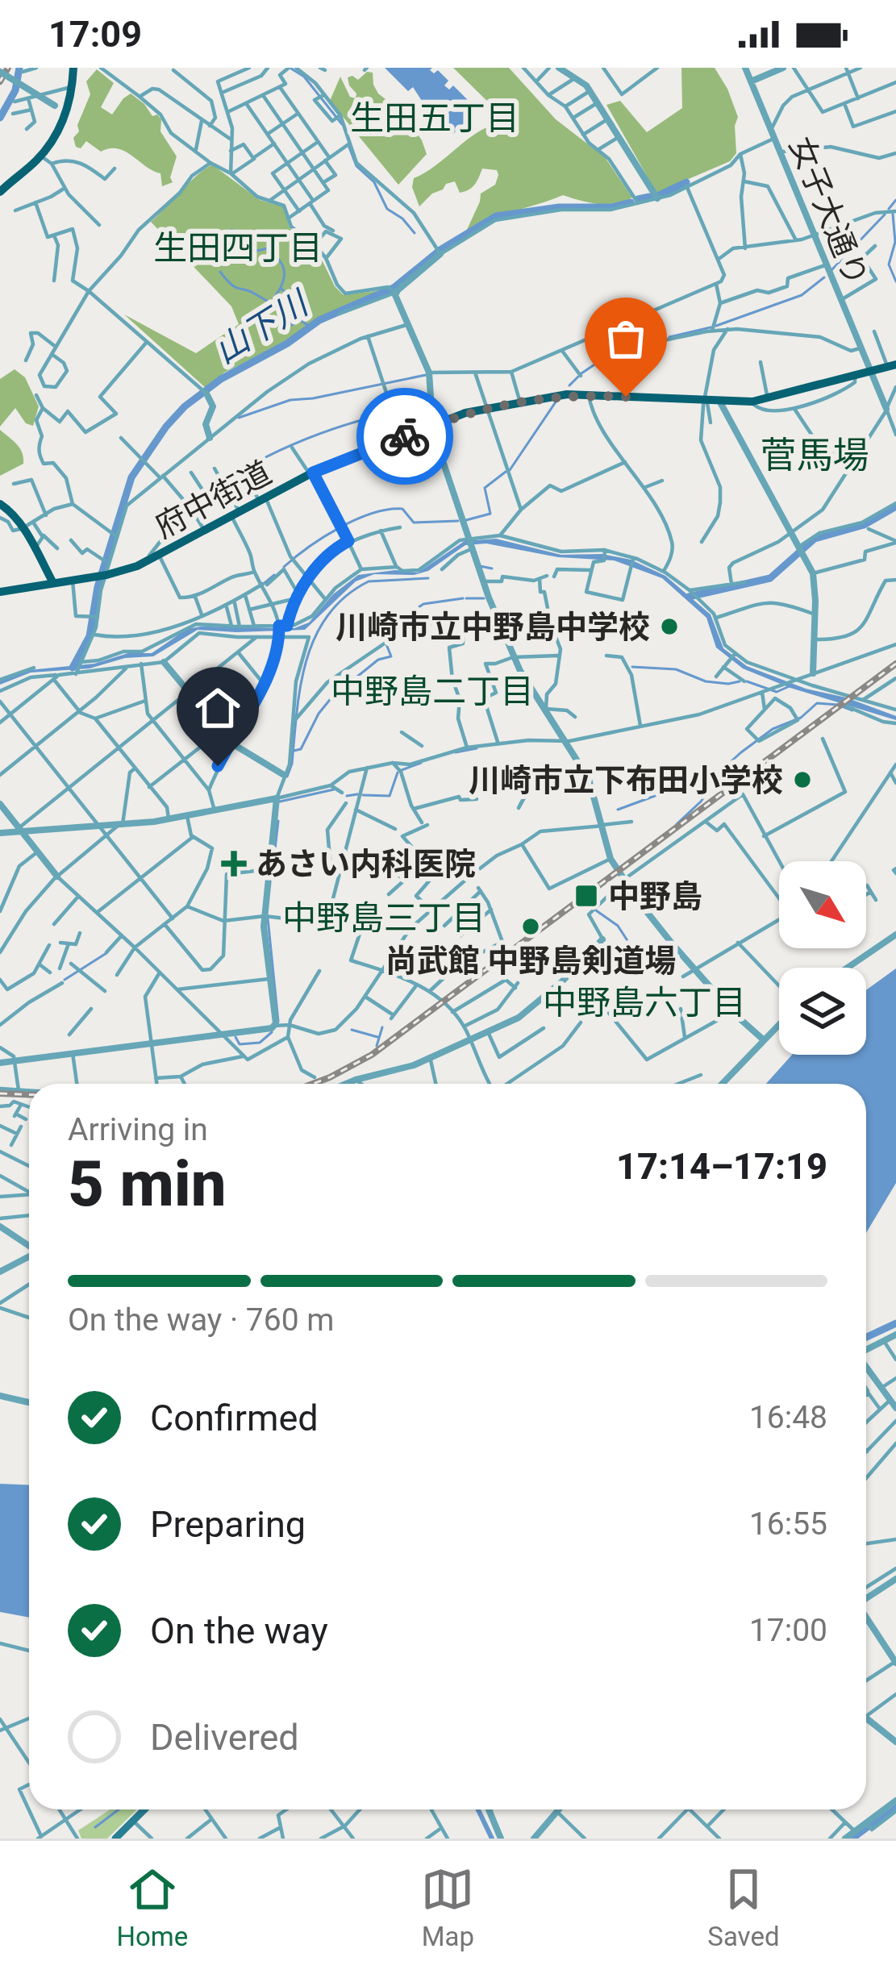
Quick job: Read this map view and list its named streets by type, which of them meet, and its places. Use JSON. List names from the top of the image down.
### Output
{
  "streets": {
    "main road": ["府中街道"],
    "street": ["女子大通り"]
  },
  "crossings": [
    ["女子大通り", "府中街道"]
  ],
  "districts": [
    "生田五丁目",
    "生田四丁目",
    "菅馬場",
    "中野島二丁目",
    "中野島三丁目",
    "中野島六丁目"
  ],
  "water": ["山下川"],
  "places": {
    "other": ["川崎市立中野島中学校", "川崎市立下布田小学校", "尚武館 中野島剣道場"],
    "health": ["あさい内科医院"],
    "transit": ["中野島"]
  },
  "north": "bottom right",
  "page": {
    "status": "17:09",
    "heading": ["5 min", "Arriving in", "17:14–17:19"],
    "bar": "On the way · 760 m",
    "list": [
      ["Confirmed", "16:48"],
      ["Preparing", "16:55"],
      ["On the way", "17:00"],
      "Delivered"
    ],
    "tabs": ["Home", "Map", "Saved"]
  }
}
